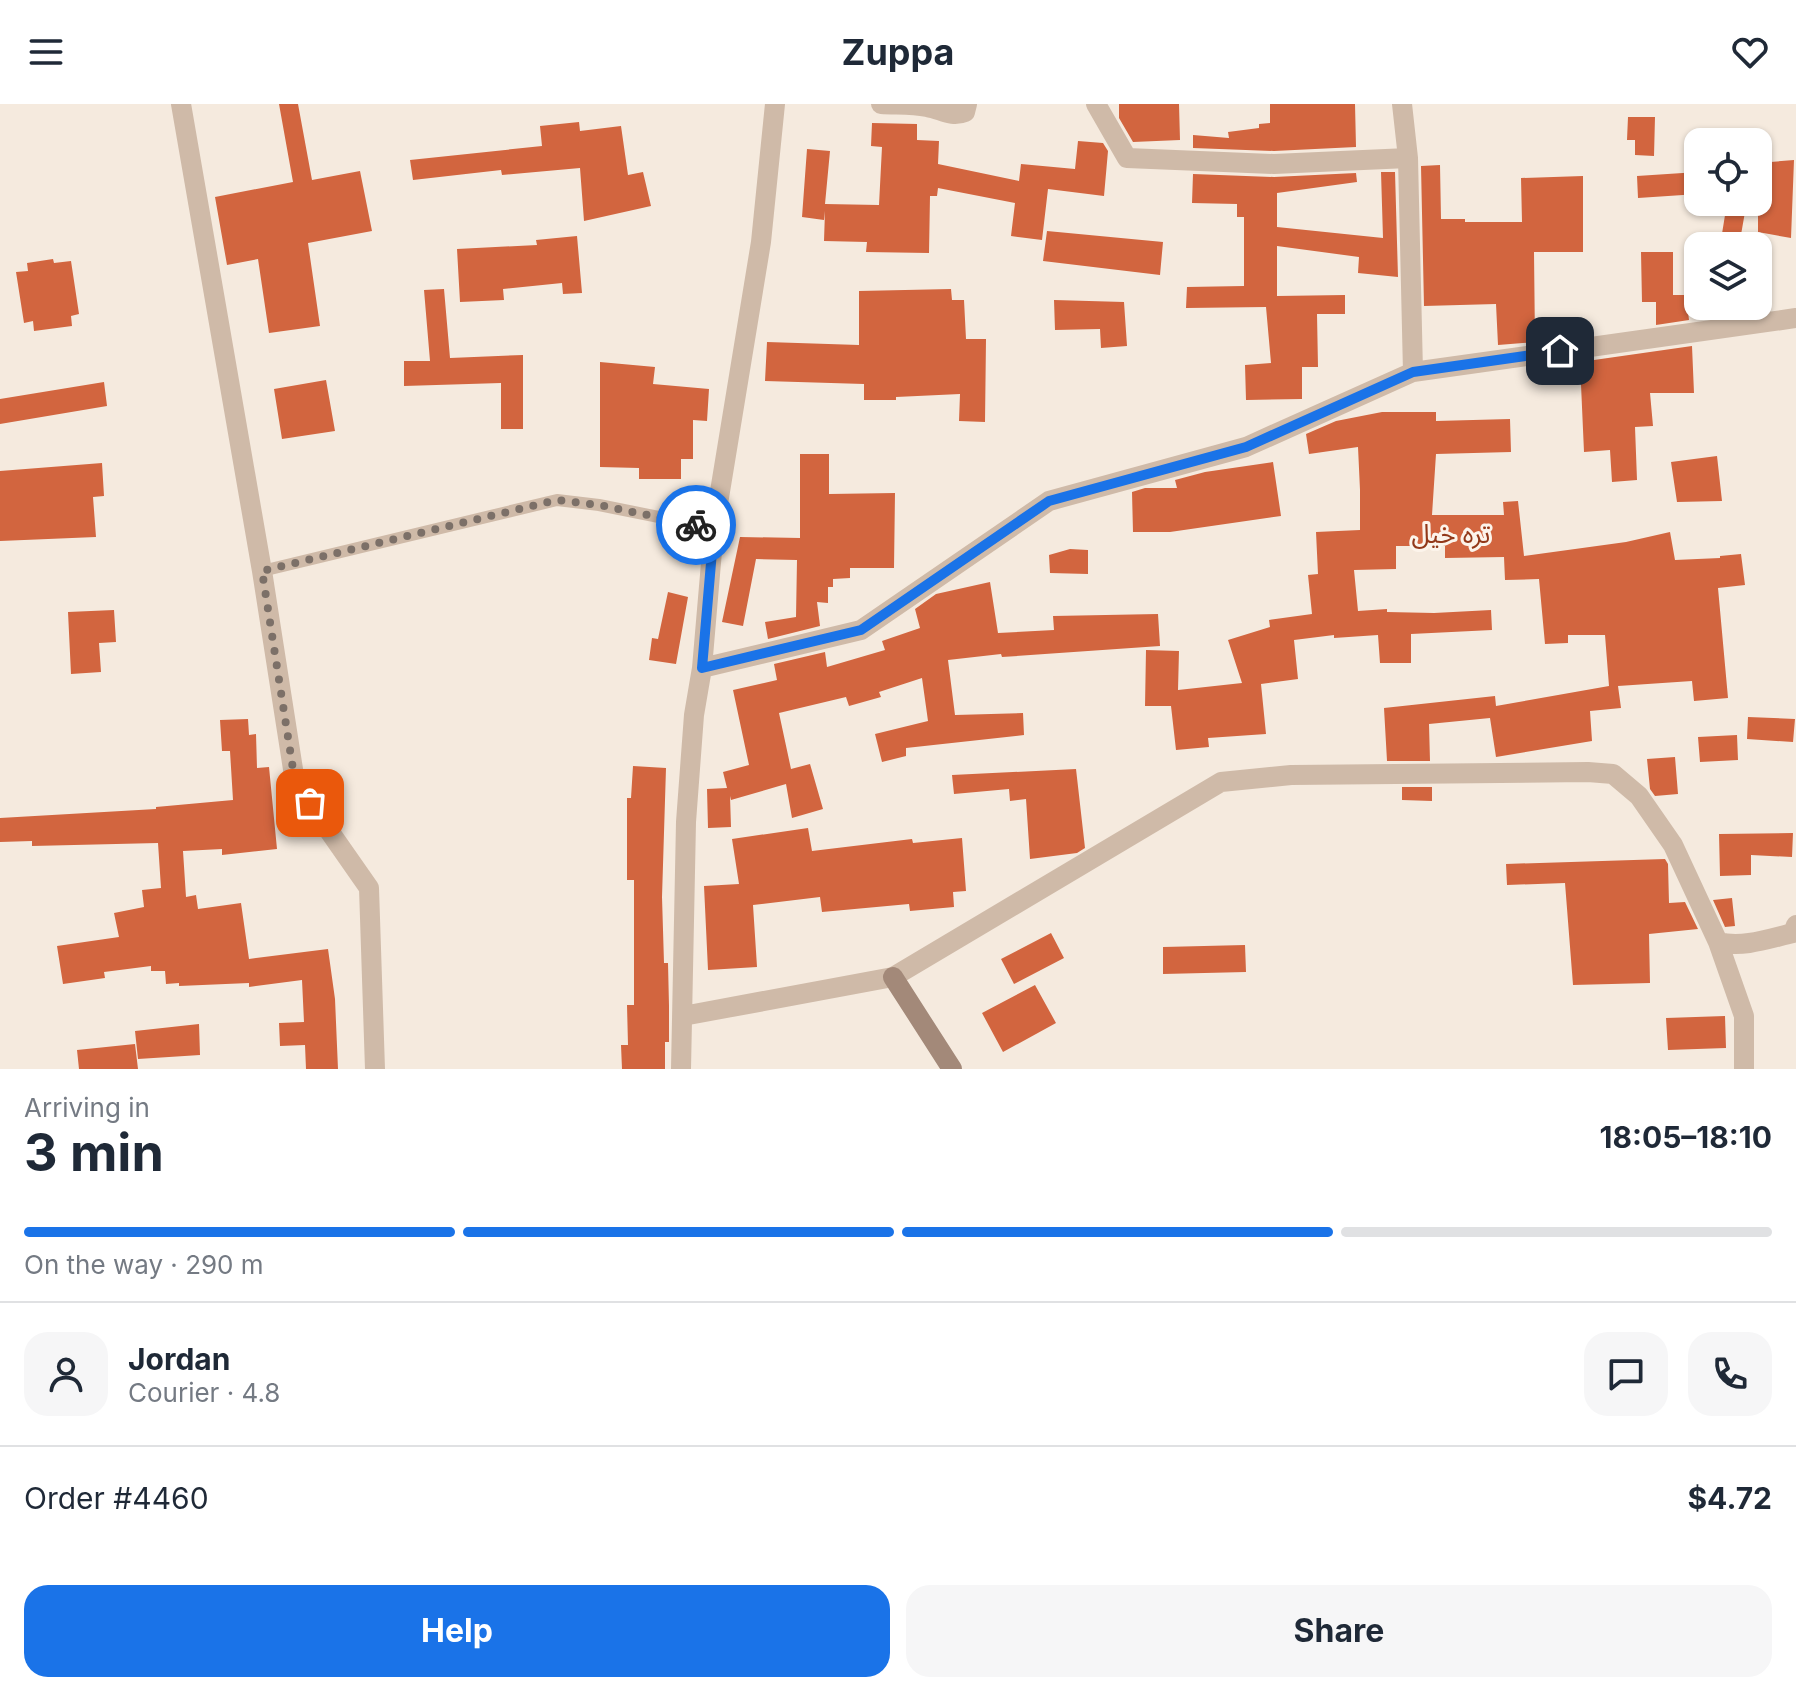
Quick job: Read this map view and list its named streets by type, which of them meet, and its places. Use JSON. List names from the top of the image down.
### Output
{
  "districts": ["تره خیل"],
  "page": {
    "header": "Zuppa",
    "heading": ["3 min", "Arriving in", "18:05–18:10"],
    "panel": [
      "Jordan",
      "Courier · 4.8",
      "Order #4460",
      "$4.72"
    ],
    "bar": "On the way · 290 m",
    "buttons": ["Help", "Share"]
  }
}
